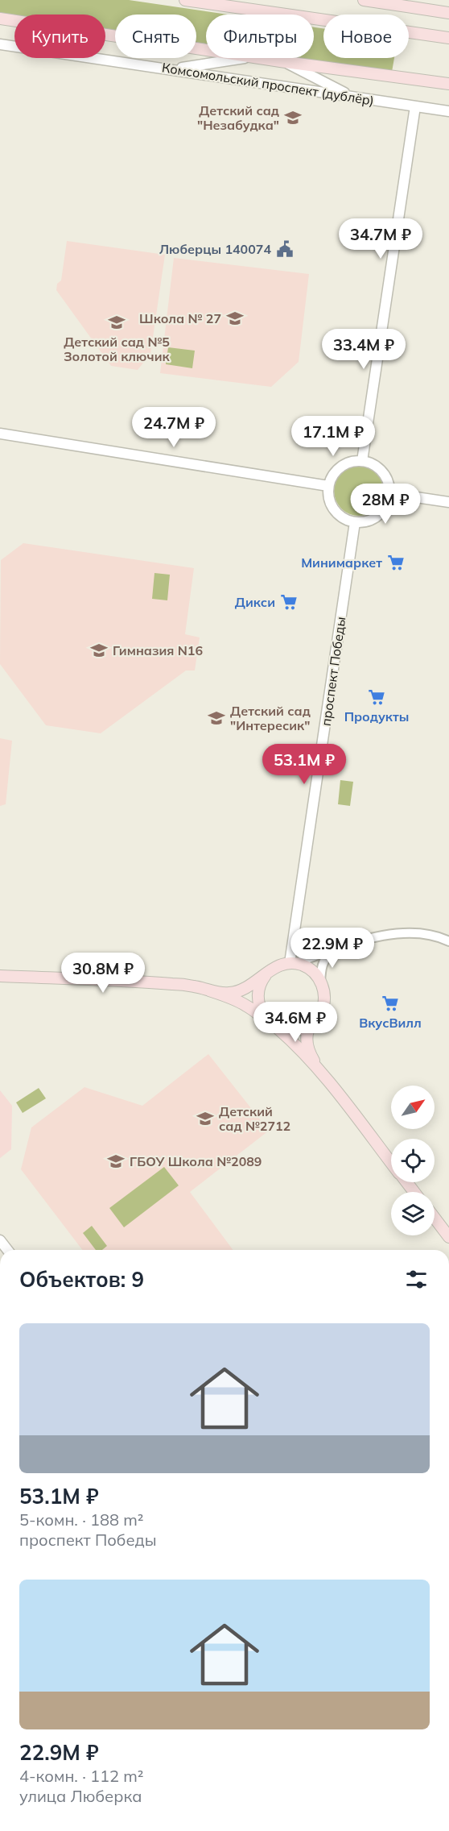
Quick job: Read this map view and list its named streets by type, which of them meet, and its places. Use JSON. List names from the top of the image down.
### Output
{
  "streets": {
    "street": ["Комсомольский проспект (дублёр)", "проспект Победы"]
  },
  "places": {
    "school or university": [
      "Детский сад \"Незабудка\"",
      "Школа № 27",
      "Детский сад №5 Золотой ключик",
      "Гимназия N16",
      "Детский сад \"Интересик\"",
      "Детский сад №2712",
      "ГБОУ Школа №2089"
    ],
    "public building": ["Люберцы 140074"],
    "supermarket": [
      "Минимаркет",
      "Дикси",
      "Продукты",
      "ВкусВилл"
    ]
  },
  "north": "top right",
  "page": {
    "chip": [
      "Купить",
      "Снять",
      "Фильтры",
      "Новое"
    ],
    "price": [
      "34.7M ₽",
      "33.4M ₽",
      "24.7M ₽",
      "17.1M ₽",
      "28M ₽",
      "53.1M ₽",
      "22.9M ₽",
      "30.8M ₽",
      "34.6M ₽"
    ],
    "heading": "Объектов: 9",
    "list": [
      {
        "name": "53.1M ₽",
        "note": "5-комн. · 188 m² · проспект Победы"
      },
      {
        "name": "22.9M ₽",
        "note": "4-комн. · 112 m² · улица Люберка"
      }
    ]
  }
}
